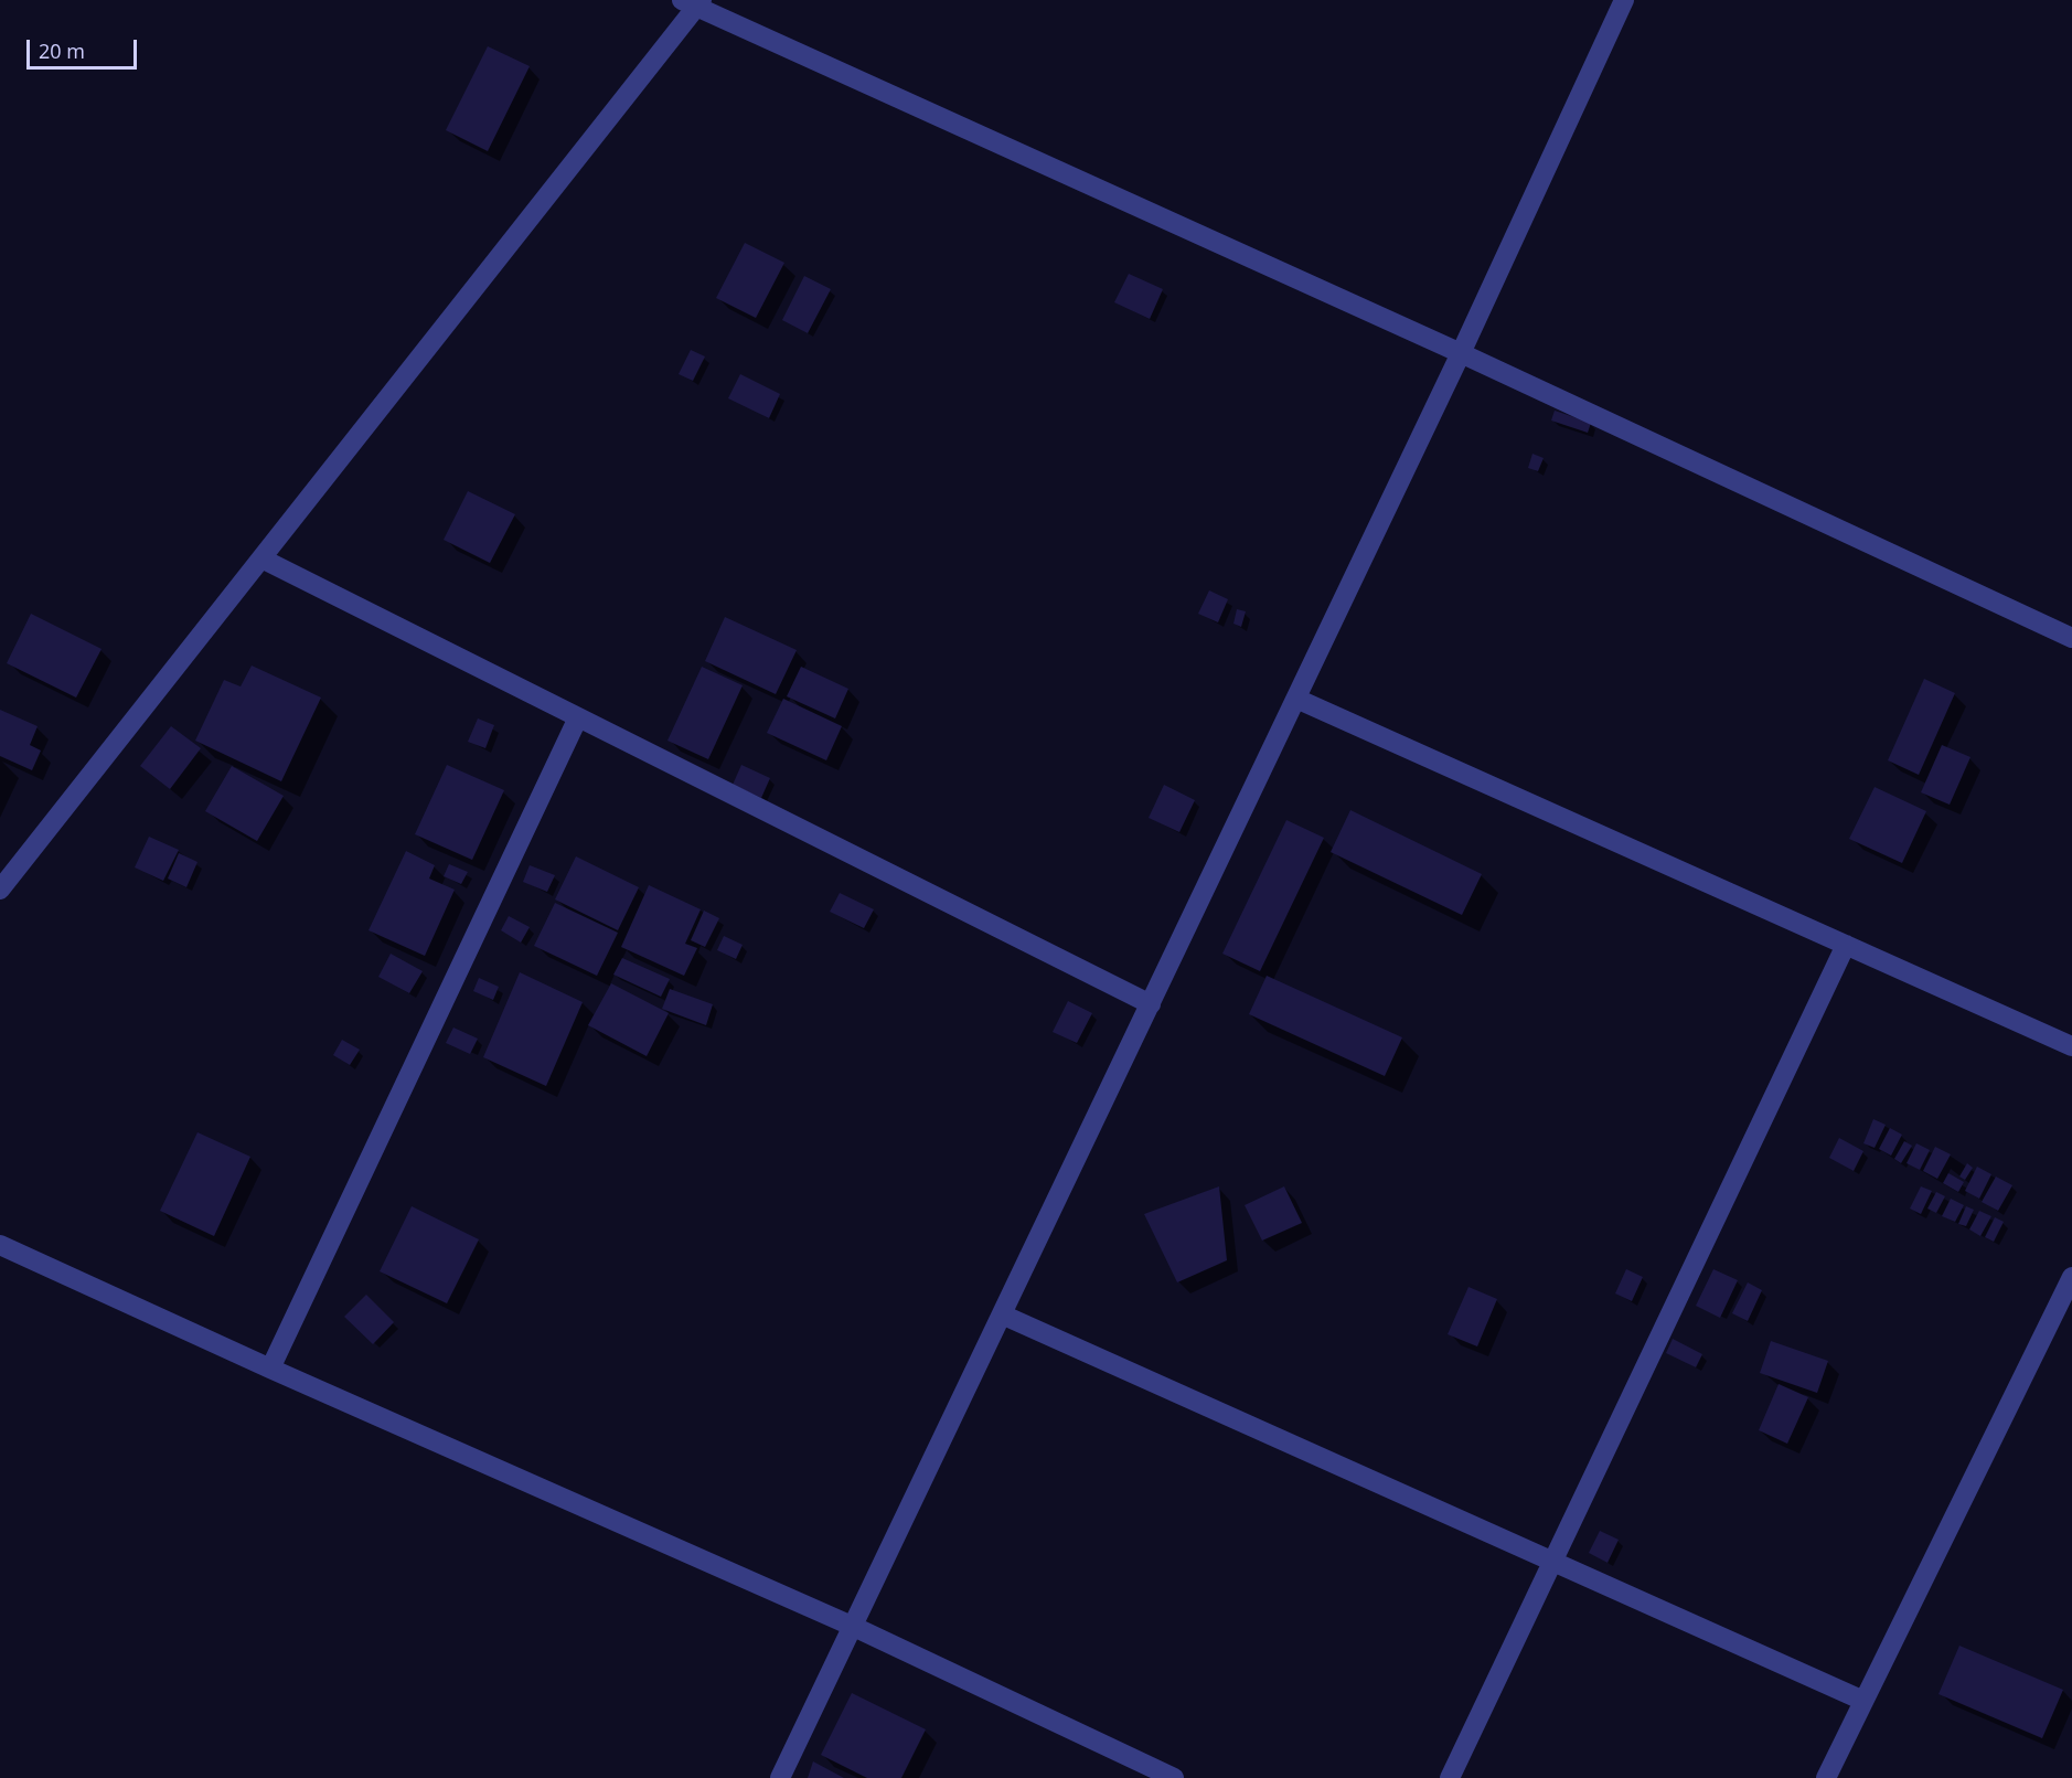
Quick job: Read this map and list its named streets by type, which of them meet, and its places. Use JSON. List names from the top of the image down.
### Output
{
  "scale_bar": "20 m"
}
